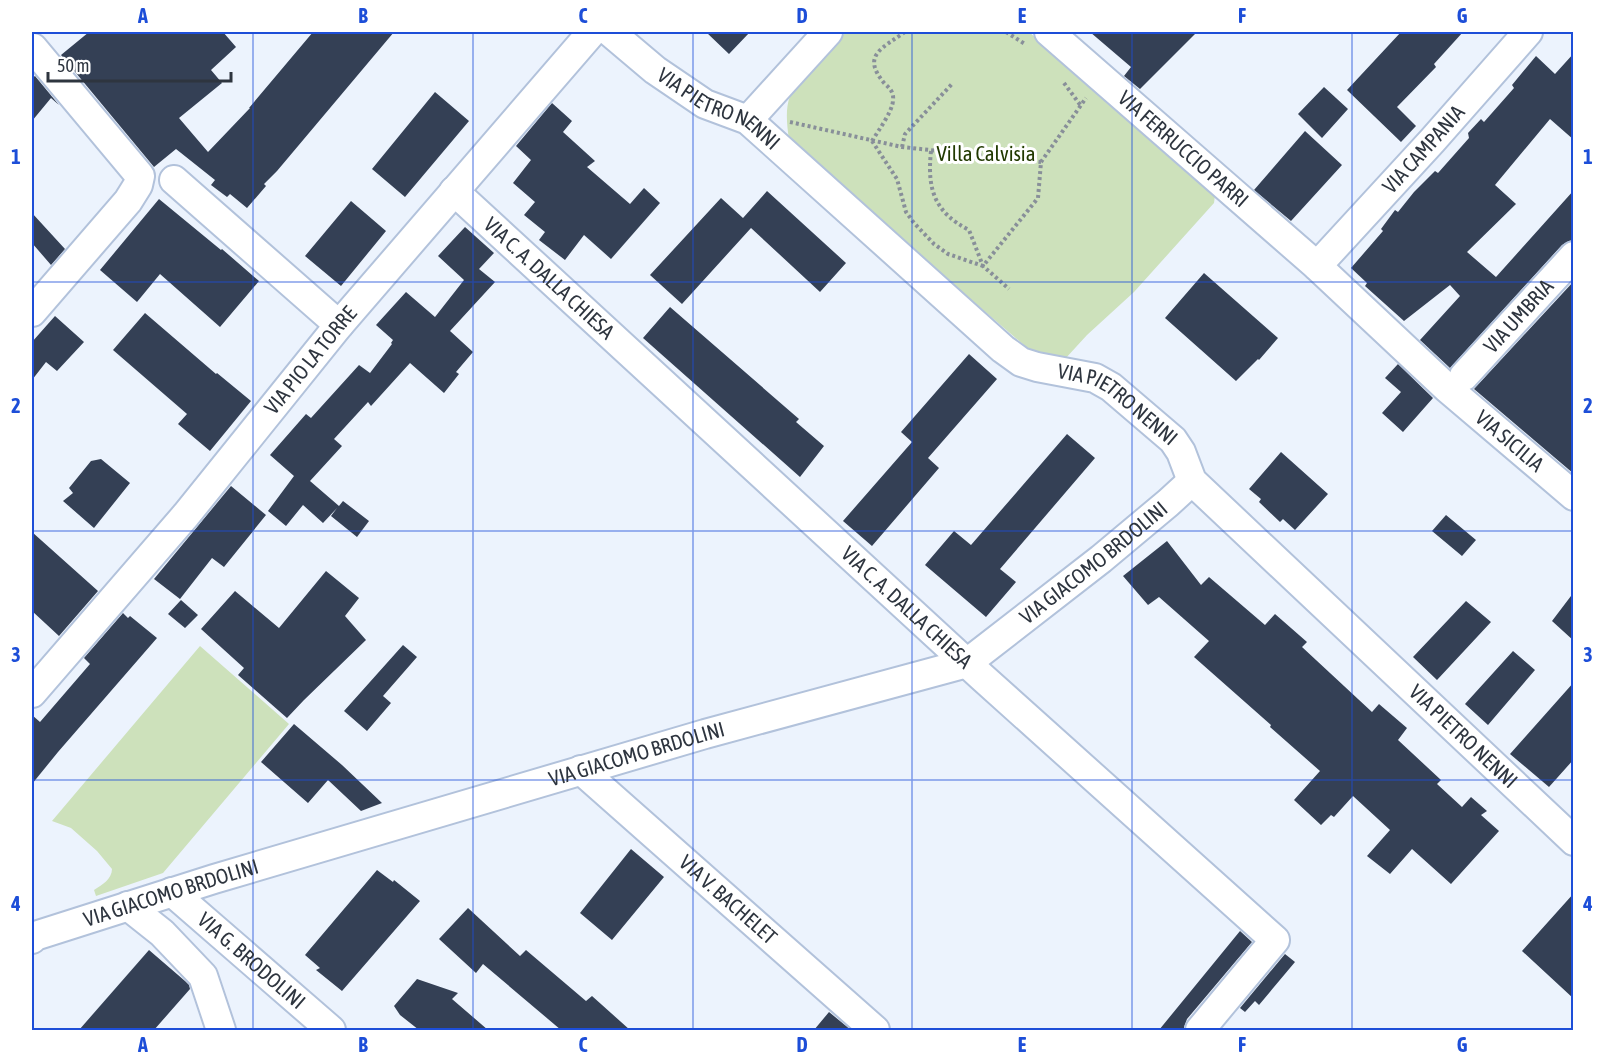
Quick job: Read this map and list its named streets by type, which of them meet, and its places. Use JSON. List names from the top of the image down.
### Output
{
  "streets": {
    "street": [
      "VIA PIETRO NENNI",
      "VIA FERRUCCIO PARRI",
      "VIA CAMPANIA",
      "VIA C. A. DALLA CHIESA",
      "VIA UMBRIA",
      "VIA PIO LA TORRE",
      "VIA SICILIA",
      "VIA GIACOMO BRDOLINI",
      "VIA V. BACHELET",
      "VIA G. BRODOLINI"
    ]
  },
  "crossings": [
    ["VIA PIETRO NENNI", "VIA GIACOMO BRDOLINI"],
    ["VIA FERRUCCIO PARRI", "VIA CAMPANIA"],
    ["VIA FERRUCCIO PARRI", "VIA UMBRIA"],
    ["VIA FERRUCCIO PARRI", "VIA SICILIA"],
    ["VIA C. A. DALLA CHIESA", "VIA PIO LA TORRE"],
    ["VIA C. A. DALLA CHIESA", "VIA GIACOMO BRDOLINI"],
    ["VIA UMBRIA", "VIA SICILIA"],
    ["VIA GIACOMO BRDOLINI", "VIA V. BACHELET"],
    ["VIA GIACOMO BRDOLINI", "VIA G. BRODOLINI"]
  ],
  "parks": ["Villa Calvisia"],
  "scale_bar": "50 m",
  "grid": {
    "columns": [
      "A",
      "B",
      "C",
      "D",
      "E",
      "F",
      "G"
    ],
    "rows": [
      "1",
      "2",
      "3",
      "4"
    ]
  }
}
